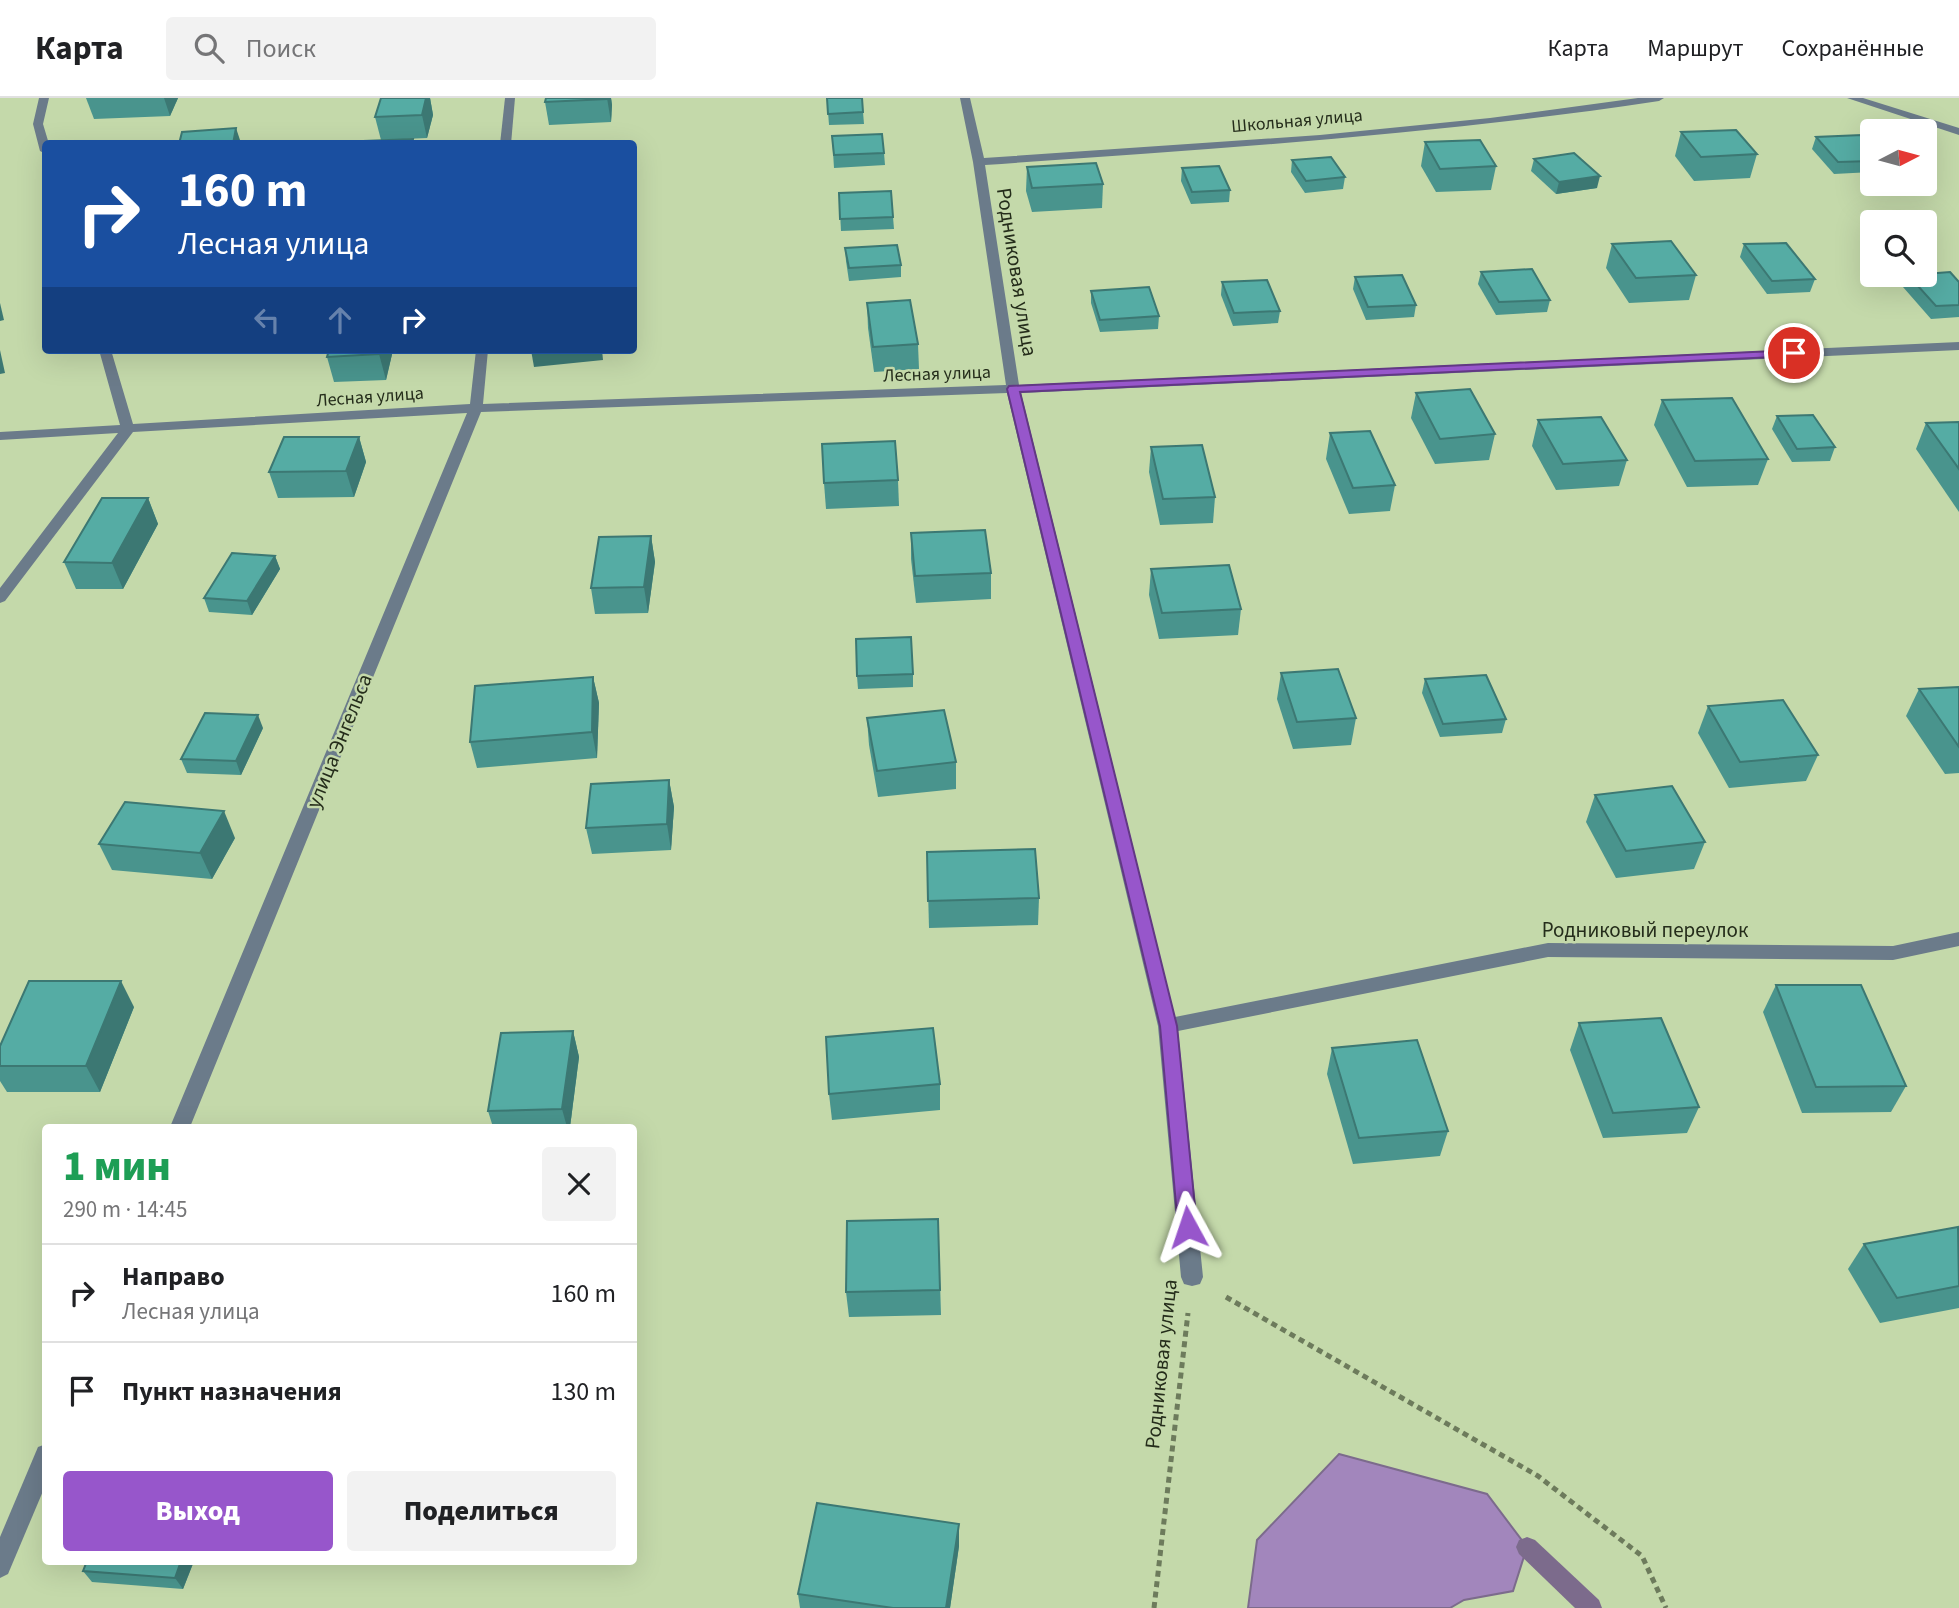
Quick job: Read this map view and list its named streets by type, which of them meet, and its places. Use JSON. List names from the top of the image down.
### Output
{
  "streets": {
    "street": [
      "Школьная улица",
      "Родниковая улица",
      "Лесная улица",
      "улица Энгельса",
      "Родниковый переулок"
    ]
  },
  "crossings": [
    ["Школьная улица", "Родниковая улица"],
    ["Родниковая улица", "Лесная улица"],
    ["Родниковая улица", "Родниковый переулок"],
    ["Лесная улица", "улица Энгельса"]
  ],
  "north": "right",
  "page": {
    "header": "Карта",
    "search": "Поиск",
    "nav": ["Карта", "Маршрут", "Сохранённые"],
    "turn": ["160 m", "Лесная улица"],
    "heading": ["1 мин", "290 m · 14:45"],
    "list": [
      {
        "name": "Направо",
        "note": "Лесная улица",
        "value": "160 m"
      },
      {
        "name": "Пункт назначения",
        "value": "130 m"
      }
    ],
    "buttons": ["Выход", "Поделиться"]
  }
}
